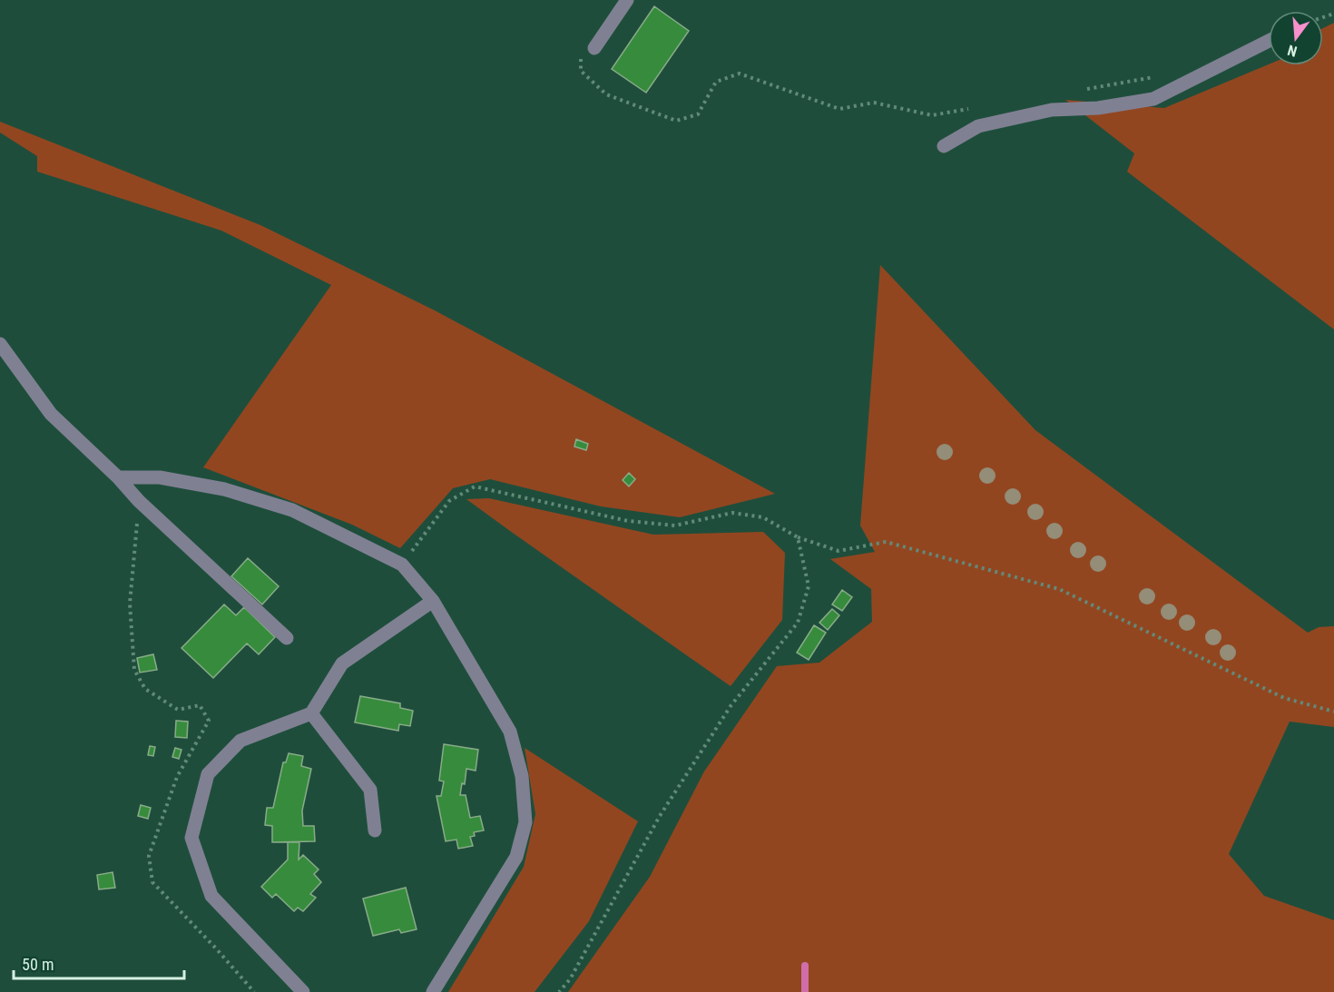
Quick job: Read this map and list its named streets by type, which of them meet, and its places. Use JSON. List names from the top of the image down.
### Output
{
  "scale_bar": "50 m",
  "north": "bottom"
}
